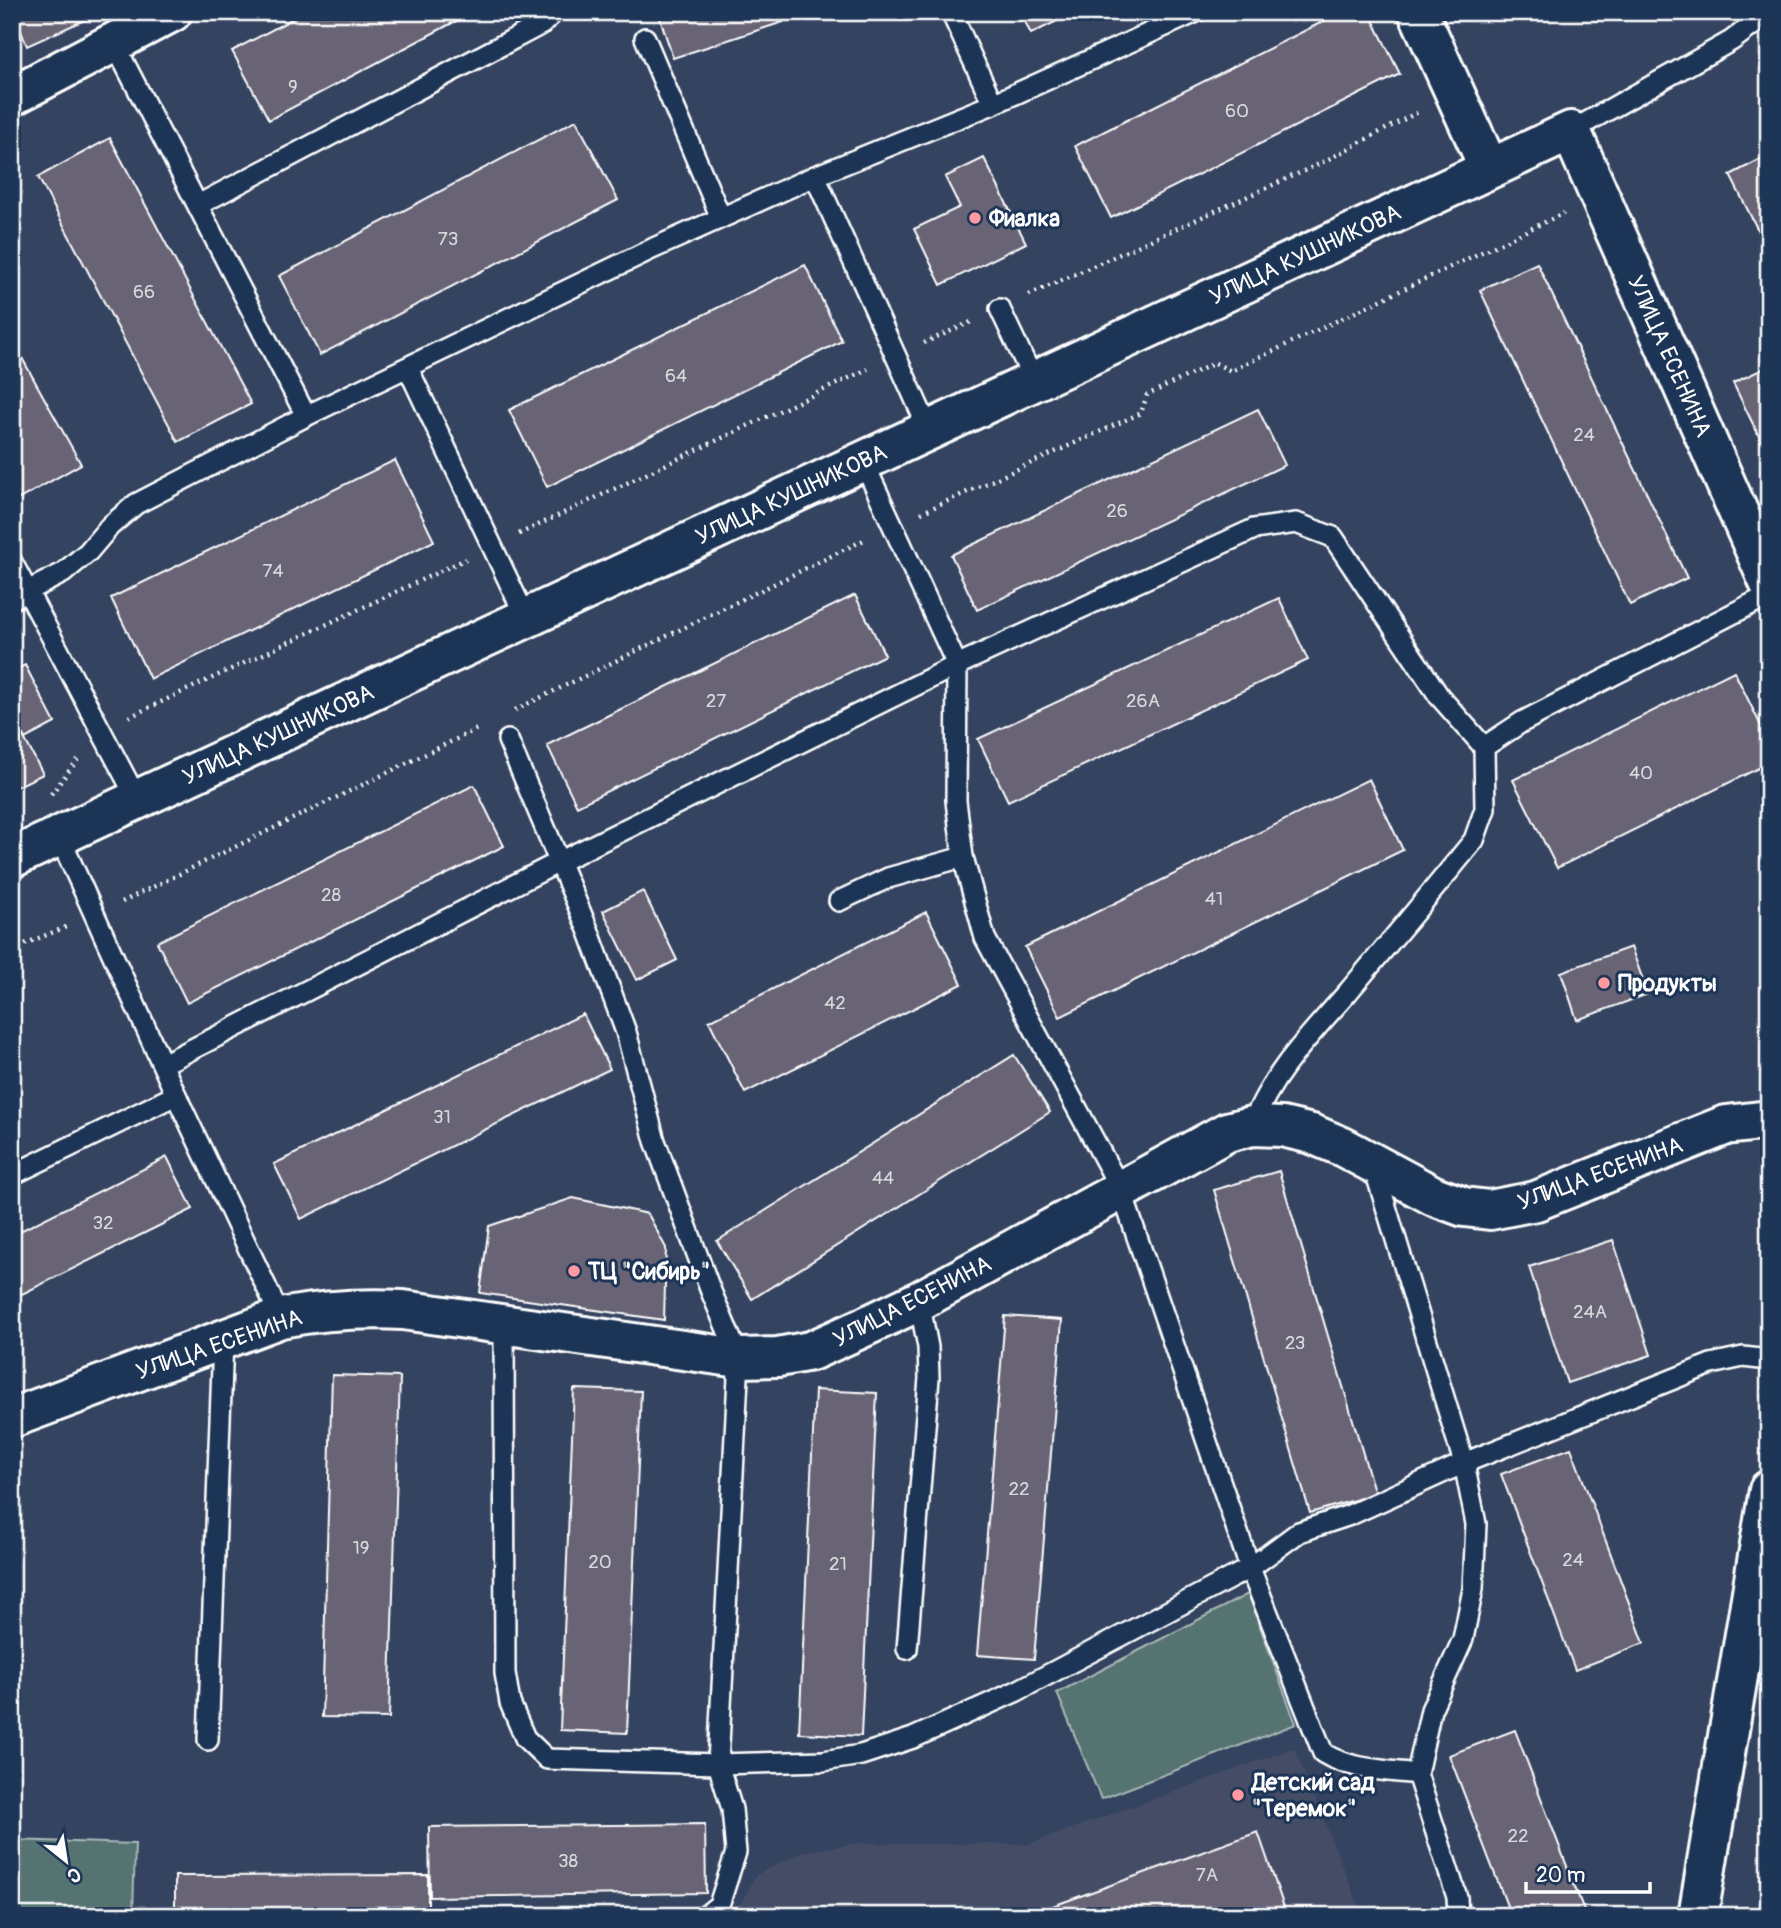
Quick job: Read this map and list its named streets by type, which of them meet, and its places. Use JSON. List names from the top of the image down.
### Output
{
  "streets": {
    "street": ["УЛИЦА КУШНИКОВА", "УЛИЦА ЕСЕНИНА"]
  },
  "crossings": [
    ["УЛИЦА КУШНИКОВА", "УЛИЦА ЕСЕНИНА"]
  ],
  "places": [
    "Фиалка",
    "Продукты",
    "ТЦ \"Сибирь\"",
    "Детский сад \"Теремок\""
  ],
  "house_numbers": [
    "9",
    "60",
    "73",
    "66",
    "64",
    "24",
    "26",
    "74",
    "27",
    "26А",
    "40",
    "28",
    "41",
    "42",
    "31",
    "44",
    "32",
    "24А",
    "23",
    "22",
    "19",
    "24",
    "20",
    "21",
    "22",
    "38",
    "7А"
  ],
  "scale_bar": "20 m",
  "north": "bottom right"
}
